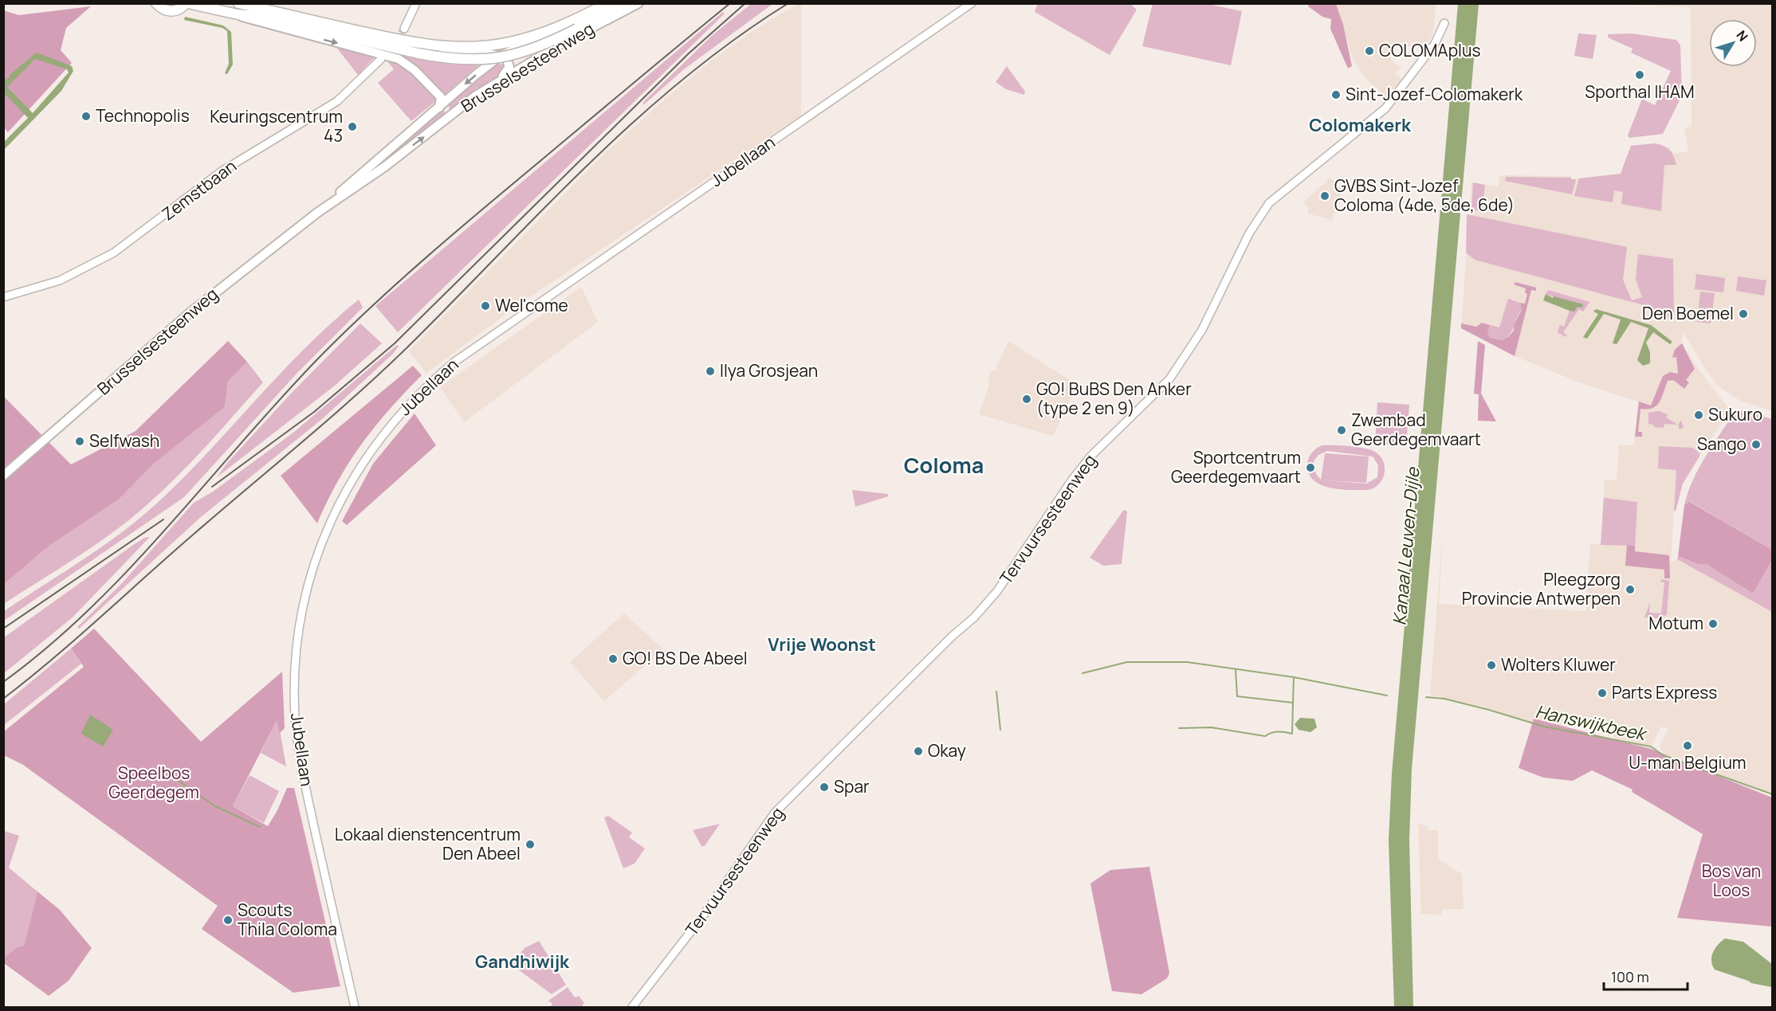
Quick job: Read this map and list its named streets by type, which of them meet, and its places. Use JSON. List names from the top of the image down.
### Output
{
  "streets": {
    "highway": ["Brusselsesteenweg"],
    "street": ["Jubellaan", "Zemstbaan", "Tervuursesteenweg"]
  },
  "districts": [
    "Colomakerk",
    "Coloma",
    "Vrije Woonst",
    "Gandhiwijk"
  ],
  "water": ["Kanaal Leuven-Dijle", "Hanswijkbeek"],
  "parks": ["Speelbos Geerdegem", "Bos van Loos"],
  "places": [
    "COLOMAplus",
    "Sporthal IHAM",
    "Sint-Jozef-Colomakerk",
    "Technopolis",
    "Keuringscentrum 43",
    "GVBS Sint-Jozef Coloma (4de, 5de, 6de)",
    "Wel'come",
    "Den Boemel",
    "Ilya Grosjean",
    "GO! BuBS Den Anker (type 2 en 9)",
    "Sukuro",
    "Zwembad Geerdegemvaart",
    "Selfwash",
    "Sango",
    "Sportcentrum Geerdegemvaart",
    "Pleegzorg Provincie Antwerpen",
    "Motum",
    "GO! BS De Abeel",
    "Wolters Kluwer",
    "Parts Express",
    "U-man Belgium",
    "Okay",
    "Spar",
    "Lokaal dienstencentrum Den Abeel",
    "Scouts Thila Coloma"
  ],
  "scale_bar": "100 m",
  "north": "top right"
}
